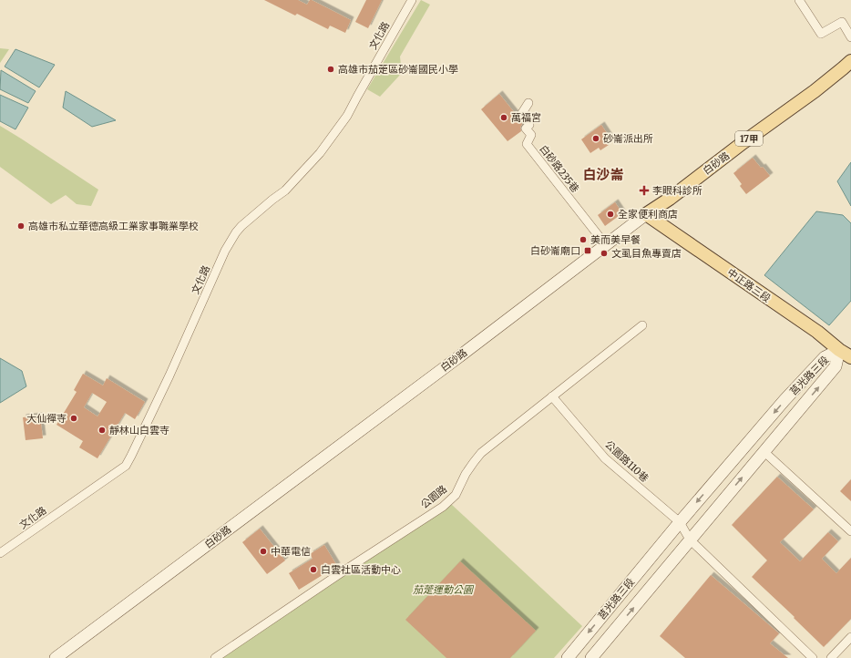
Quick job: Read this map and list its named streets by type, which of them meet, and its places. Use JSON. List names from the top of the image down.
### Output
{
  "streets": {
    "main road": ["17甲", "白砂路", "中正路三段"],
    "street": [
      "文化路",
      "白砂路235巷",
      "莒光路三段",
      "公園路110巷",
      "公園路"
    ]
  },
  "crossings": [
    ["白砂路", "白砂路235巷"],
    ["白砂路", "中正路三段"],
    ["中正路三段", "莒光路三段"],
    ["莒光路三段", "公園路110巷"],
    ["公園路110巷", "公園路"]
  ],
  "districts": ["白沙崙"],
  "parks": ["茄萣運動公園"],
  "places": {
    "other": [
      "高雄市茄萣區砂崙國民小學",
      "萬福宮",
      "砂崙派出所",
      "全家便利商店",
      "高雄市私立華德高級工業家事職業學校",
      "美而美早餐",
      "文虱目魚專賣店",
      "大仙禪寺",
      "靜林山白雲寺",
      "中華電信",
      "白雲社區活動中心"
    ],
    "health": ["李眼科診所"],
    "transit": ["白砂崙廟口"]
  }
}
